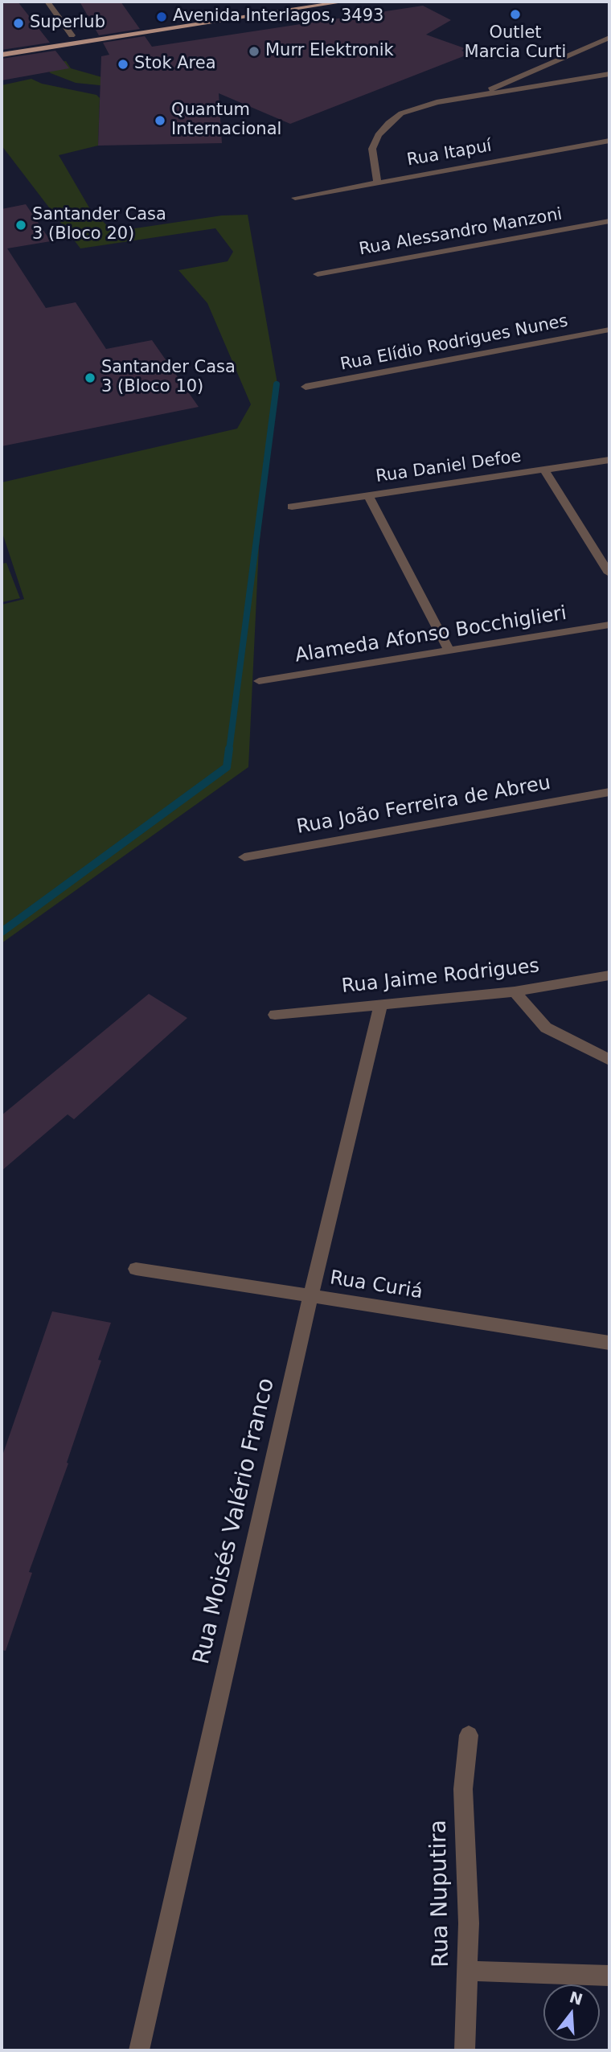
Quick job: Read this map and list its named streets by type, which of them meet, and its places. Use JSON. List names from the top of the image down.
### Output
{
  "streets": {
    "street": [
      "Rua Itapuí",
      "Rua Alessandro Manzoni",
      "Rua Elídio Rodrigues Nunes",
      "Rua Daniel Defoe",
      "Alameda Afonso Bocchiglieri",
      "Rua João Ferreira de Abreu",
      "Rua Jaime Rodrigues",
      "Rua Curiá",
      "Rua Moisés Valério Franco",
      "Rua Nuputira"
    ]
  },
  "crossings": [
    ["Rua Jaime Rodrigues", "Rua Moisés Valério Franco"],
    ["Rua Curiá", "Rua Moisés Valério Franco"]
  ],
  "places": [
    "Outlet Marcia Curti",
    "Avenida Interlagos, 3493",
    "Superlub",
    "Murr Elektronik",
    "Stok Area",
    "Quantum Internacional",
    "Santander Casa 3 (Bloco 20)",
    "Santander Casa 3 (Bloco 10)"
  ],
  "north": "top"
}
